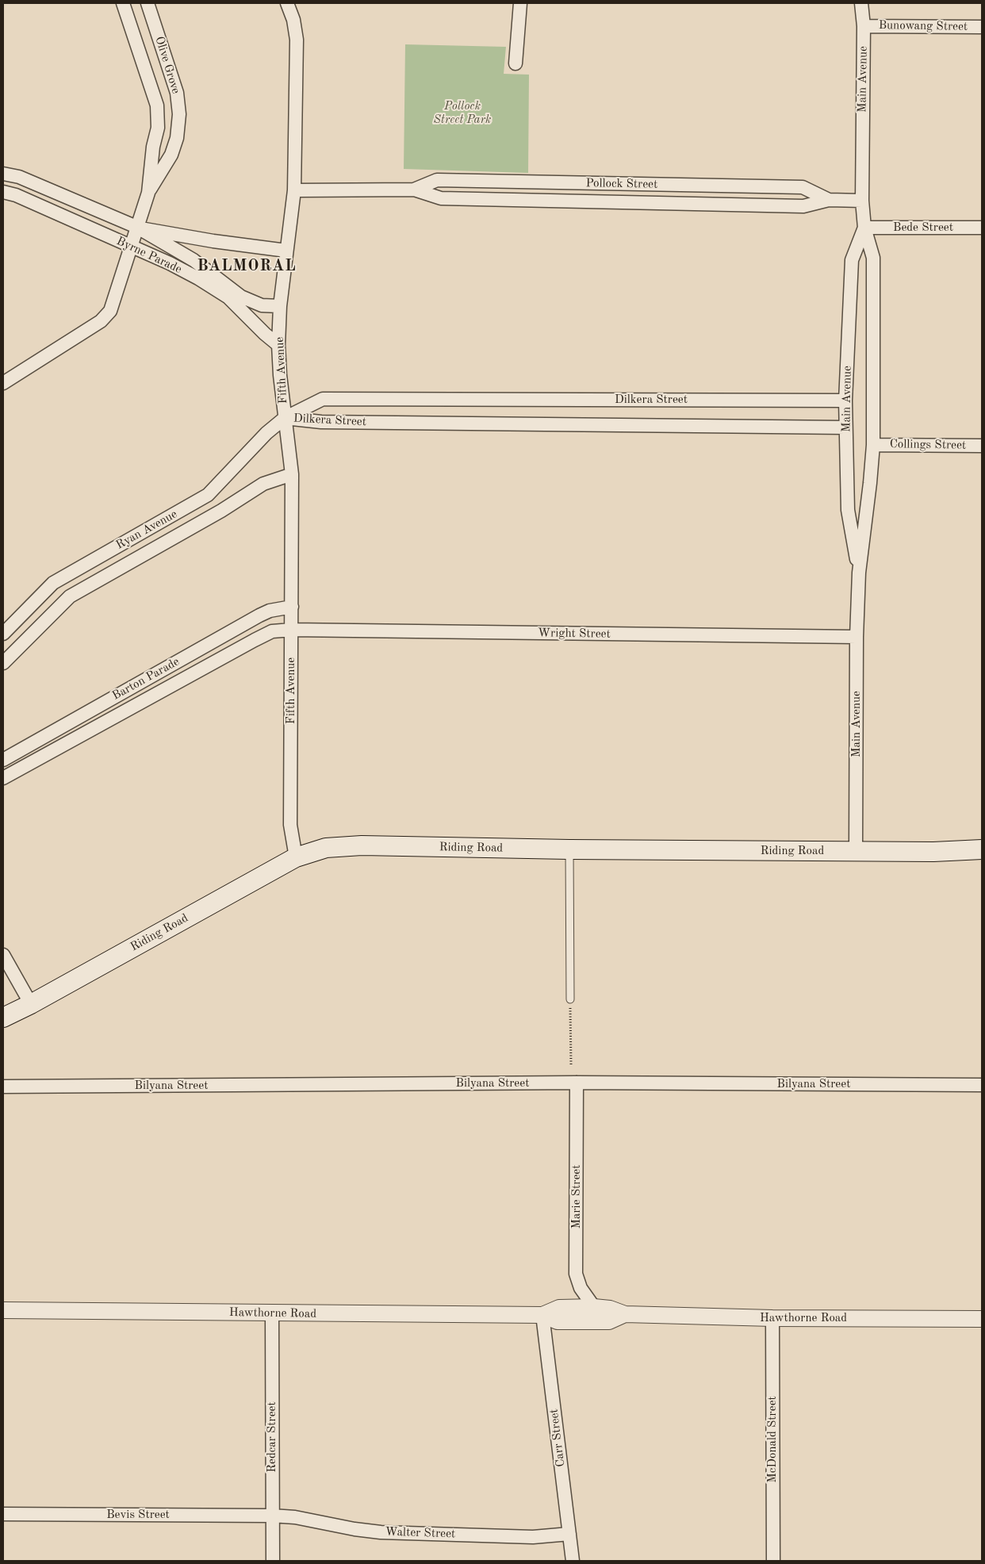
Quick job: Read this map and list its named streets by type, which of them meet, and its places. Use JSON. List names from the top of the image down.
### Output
{
  "streets": {
    "main road": ["Riding Road"],
    "street": [
      "Bunowang Street",
      "Olive Grove",
      "Main Avenue",
      "Pollock Street",
      "Bede Street",
      "Byrne Parade",
      "Fifth Avenue",
      "Dilkera Street",
      "Collings Street",
      "Ryan Avenue",
      "Wright Street",
      "Barton Parade",
      "Bilyana Street",
      "Marie Street",
      "Hawthorne Road",
      "Redcar Street",
      "Carr Street",
      "McDonald Street",
      "Bevis Street",
      "Walter Street"
    ]
  },
  "crossings": [
    ["Bunowang Street", "Main Avenue"],
    ["Olive Grove", "Byrne Parade"],
    ["Main Avenue", "Pollock Street"],
    ["Main Avenue", "Bede Street"],
    ["Main Avenue", "Dilkera Street"],
    ["Main Avenue", "Collings Street"],
    ["Main Avenue", "Wright Street"],
    ["Main Avenue", "Riding Road"],
    ["Pollock Street", "Fifth Avenue"],
    ["Byrne Parade", "Fifth Avenue"],
    ["Fifth Avenue", "Dilkera Street"],
    ["Fifth Avenue", "Ryan Avenue"],
    ["Fifth Avenue", "Wright Street"],
    ["Fifth Avenue", "Barton Parade"],
    ["Fifth Avenue", "Riding Road"],
    ["Dilkera Street", "Ryan Avenue"],
    ["Wright Street", "Barton Parade"],
    ["Bilyana Street", "Marie Street"],
    ["Marie Street", "Hawthorne Road"],
    ["Hawthorne Road", "Redcar Street"],
    ["Hawthorne Road", "Carr Street"],
    ["Hawthorne Road", "McDonald Street"],
    ["Redcar Street", "Bevis Street"],
    ["Redcar Street", "Walter Street"],
    ["Carr Street", "Walter Street"],
    ["Bevis Street", "Walter Street"]
  ],
  "districts": ["BALMORAL"],
  "parks": ["Pollock Street Park"]
}
